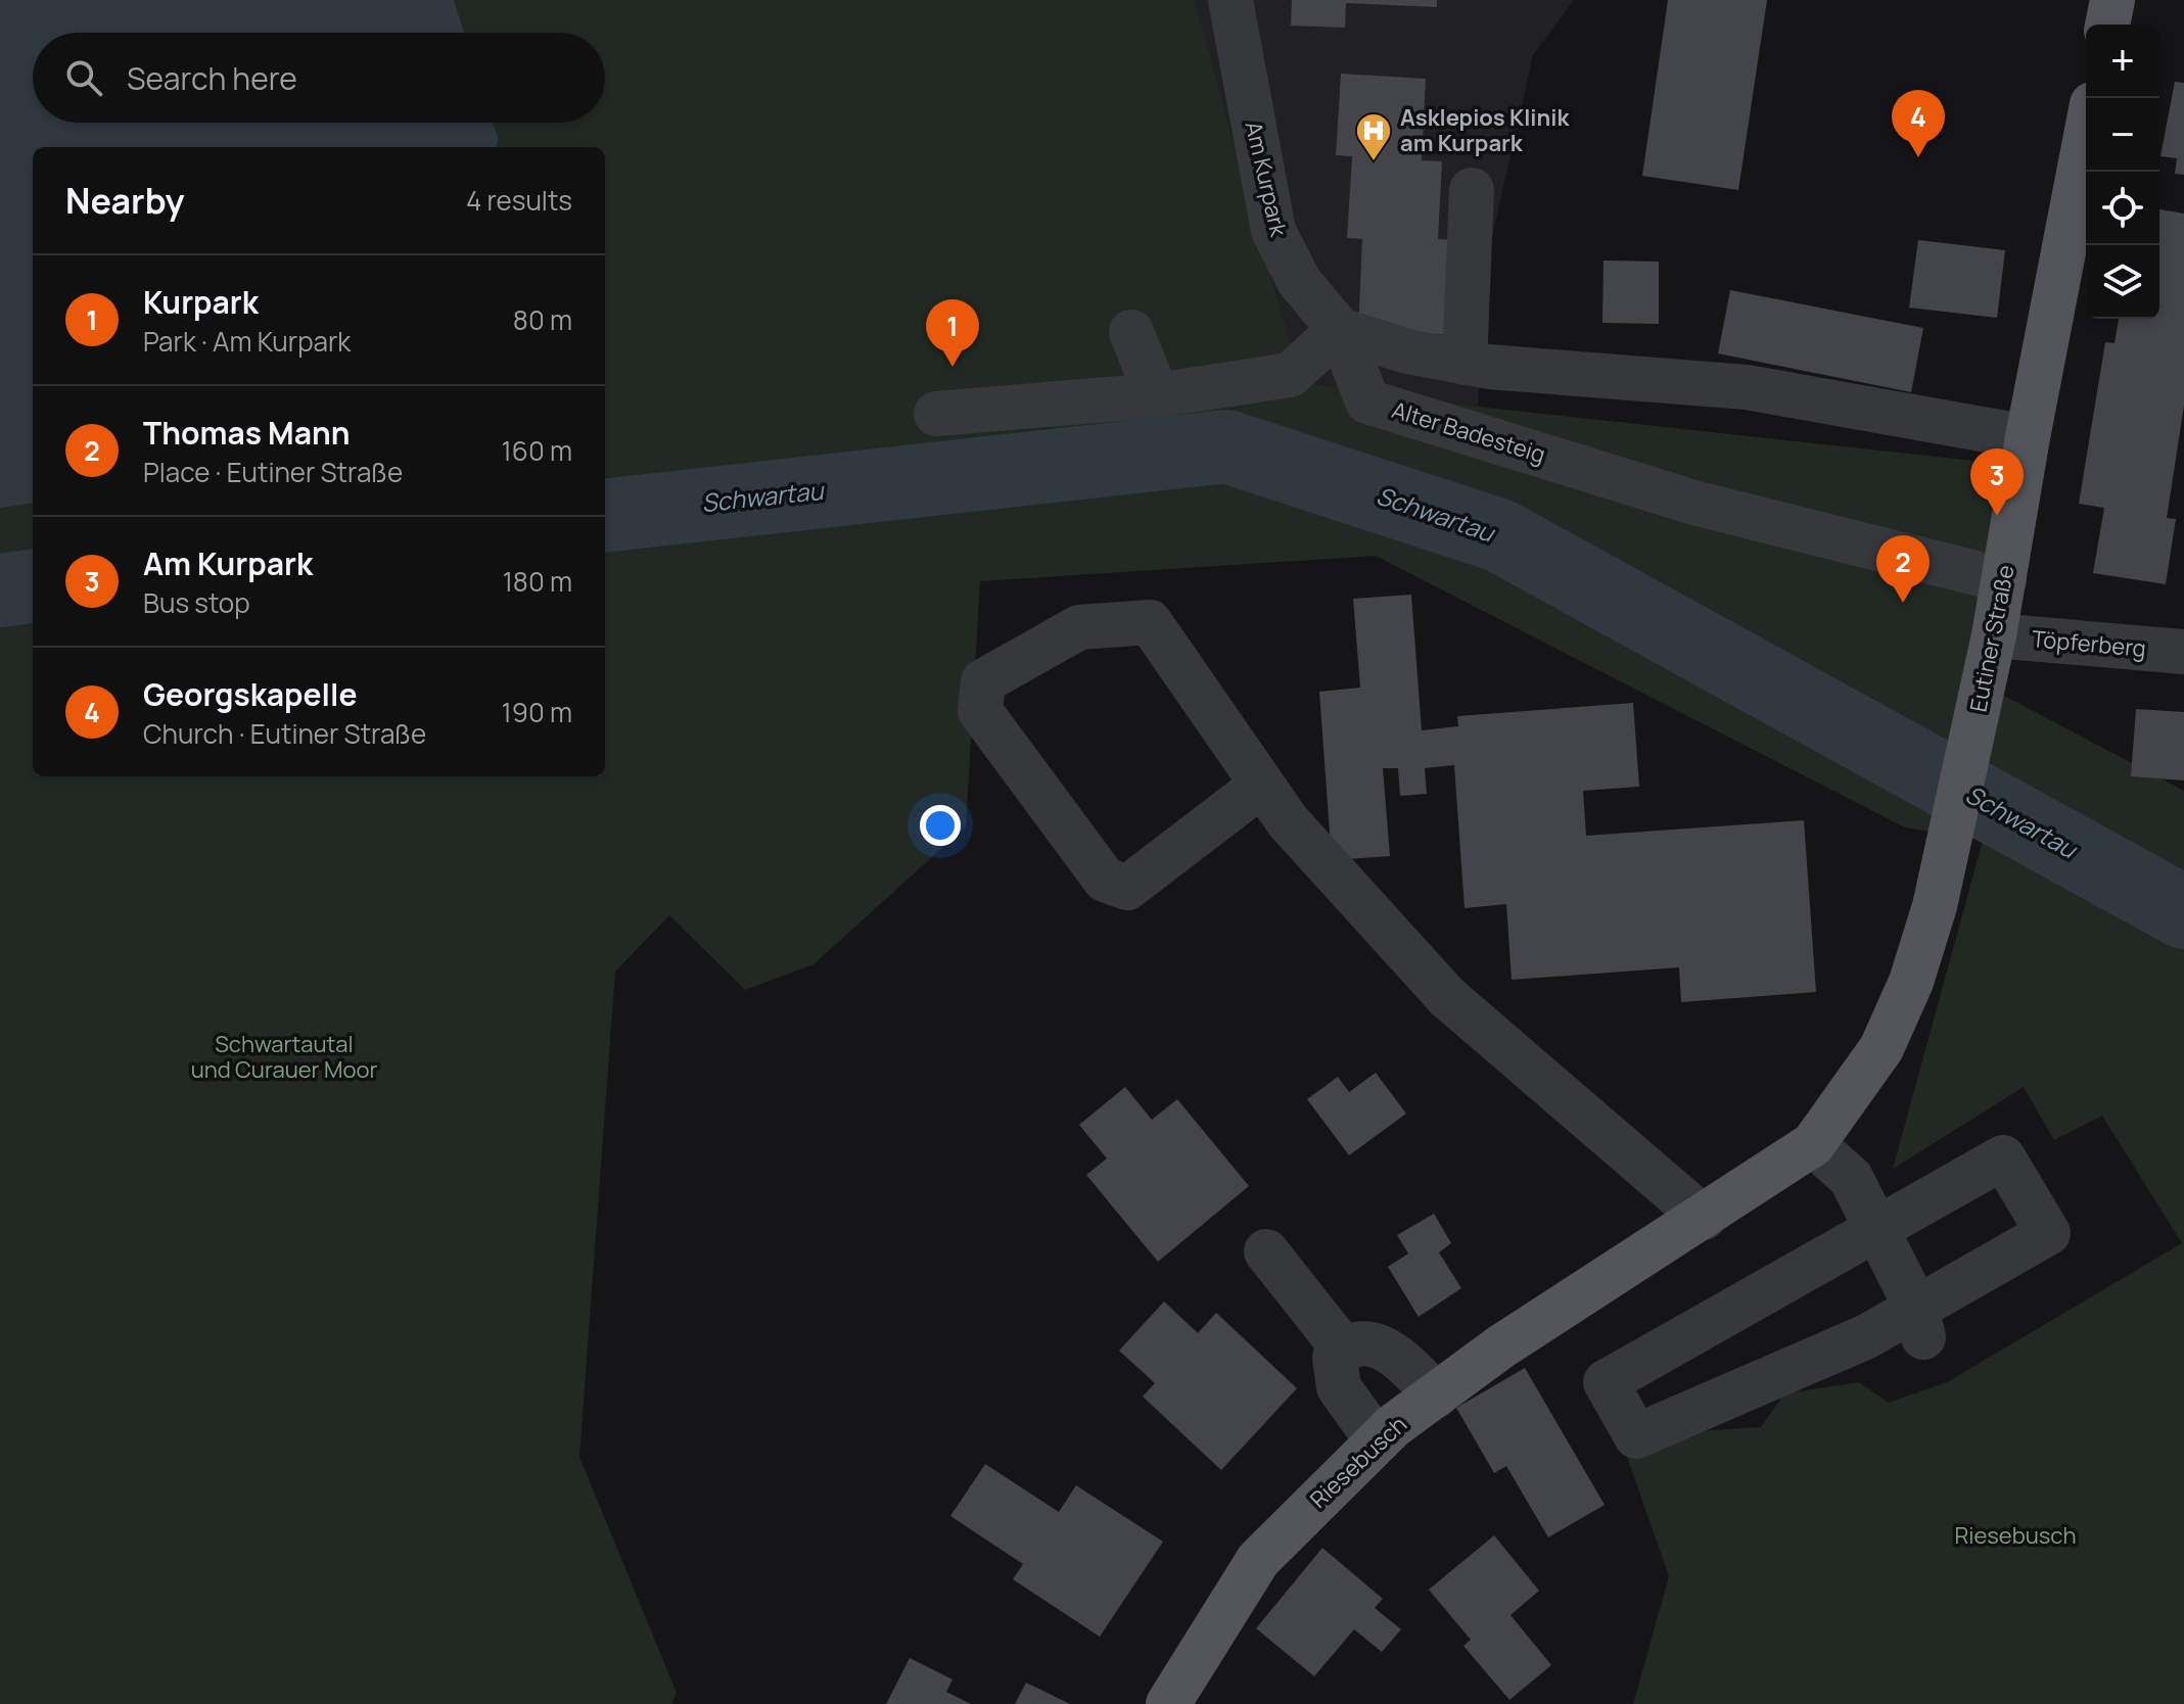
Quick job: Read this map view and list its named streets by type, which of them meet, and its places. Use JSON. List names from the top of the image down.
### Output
{
  "streets": {
    "main road": ["Eutiner Straße", "Riesebusch"],
    "street": ["Am Kurpark", "Alter Badesteig", "Töpferberg"]
  },
  "crossings": [
    ["Am Kurpark", "Alter Badesteig"],
    ["Alter Badesteig", "Eutiner Straße"],
    ["Eutiner Straße", "Töpferberg"],
    ["Eutiner Straße", "Riesebusch"]
  ],
  "water": ["Schwartau"],
  "parks": ["Schwartautal und Curauer Moor", "Riesebusch"],
  "places": {
    "hospital": ["Asklepios Klinik am Kurpark"]
  },
  "page": {
    "map_buttons": ["+", "−"],
    "search": "Search here",
    "pins": [
      "4",
      "1",
      "3",
      "2"
    ],
    "heading": ["Nearby", "4 results"],
    "list": [
      {
        "mark": "1",
        "name": "Kurpark",
        "note": "Park · Am Kurpark",
        "value": "80 m"
      },
      {
        "mark": "2",
        "name": "Thomas Mann",
        "note": "Place · Eutiner Straße",
        "value": "160 m"
      },
      {
        "mark": "3",
        "name": "Am Kurpark",
        "note": "Bus stop",
        "value": "180 m"
      },
      {
        "mark": "4",
        "name": "Georgskapelle",
        "note": "Church · Eutiner Straße",
        "value": "190 m"
      }
    ]
  }
}
